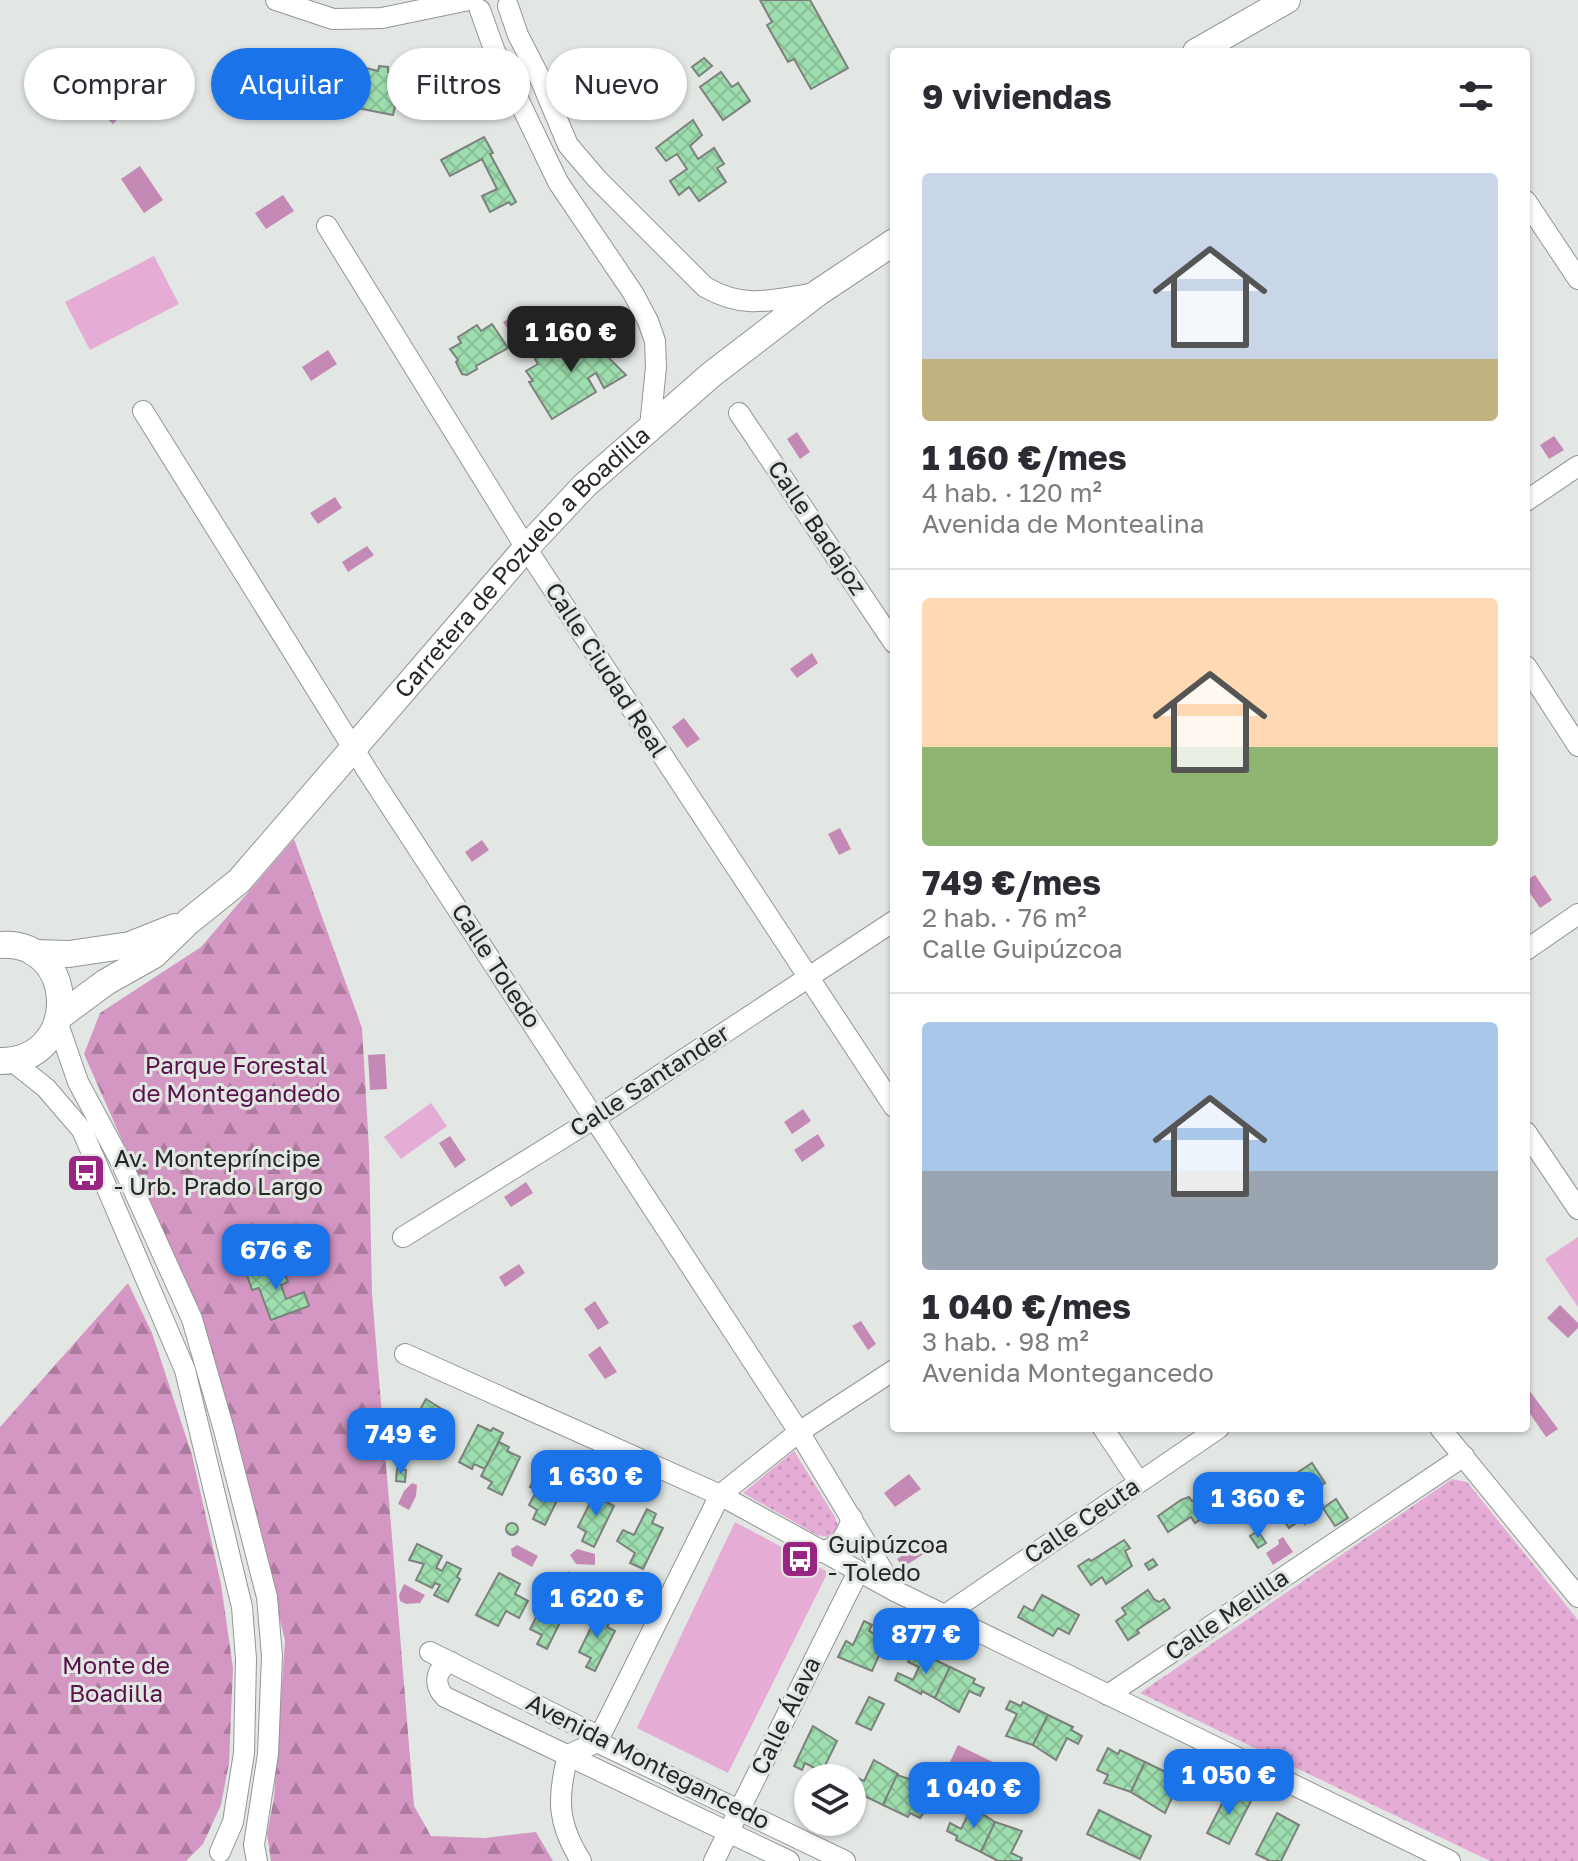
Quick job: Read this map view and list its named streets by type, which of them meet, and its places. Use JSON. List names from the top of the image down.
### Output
{
  "streets": {
    "main road": ["Carretera de Pozuelo a Boadilla"],
    "street": [
      "Calle Badajoz",
      "Calle Ciudad Real",
      "Calle Toledo",
      "Calle Santander",
      "Calle Ceuta",
      "Calle Melilla",
      "Calle Álava",
      "Avenida Montegancedo"
    ]
  },
  "crossings": [
    ["Carretera de Pozuelo a Boadilla", "Calle Ciudad Real"],
    ["Carretera de Pozuelo a Boadilla", "Calle Toledo"],
    ["Calle Ciudad Real", "Calle Santander"],
    ["Calle Toledo", "Calle Santander"],
    ["Calle Álava", "Avenida Montegancedo"]
  ],
  "parks": ["Parque Forestal de Montegandedo", "Monte de Boadilla"],
  "places": {
    "bus stop": ["Av. Montepríncipe - Urb. Prado Largo", "Guipúzcoa - Toledo"]
  },
  "page": {
    "chip": [
      "Comprar",
      "Alquilar",
      "Filtros",
      "Nuevo"
    ],
    "heading": "9 viviendas",
    "list": [
      {
        "name": "1 160 €/mes",
        "note": "4 hab. · 120 m² · Avenida de Montealina"
      },
      {
        "name": "749 €/mes",
        "note": "2 hab. · 76 m² · Calle Guipúzcoa"
      },
      {
        "name": "1 040 €/mes",
        "note": "3 hab. · 98 m² · Avenida Montegancedo"
      }
    ],
    "price": [
      "1 160 €",
      "676 €",
      "749 €",
      "1 630 €",
      "1 360 €",
      "1 620 €",
      "877 €",
      "1 050 €",
      "1 040 €"
    ]
  }
}
